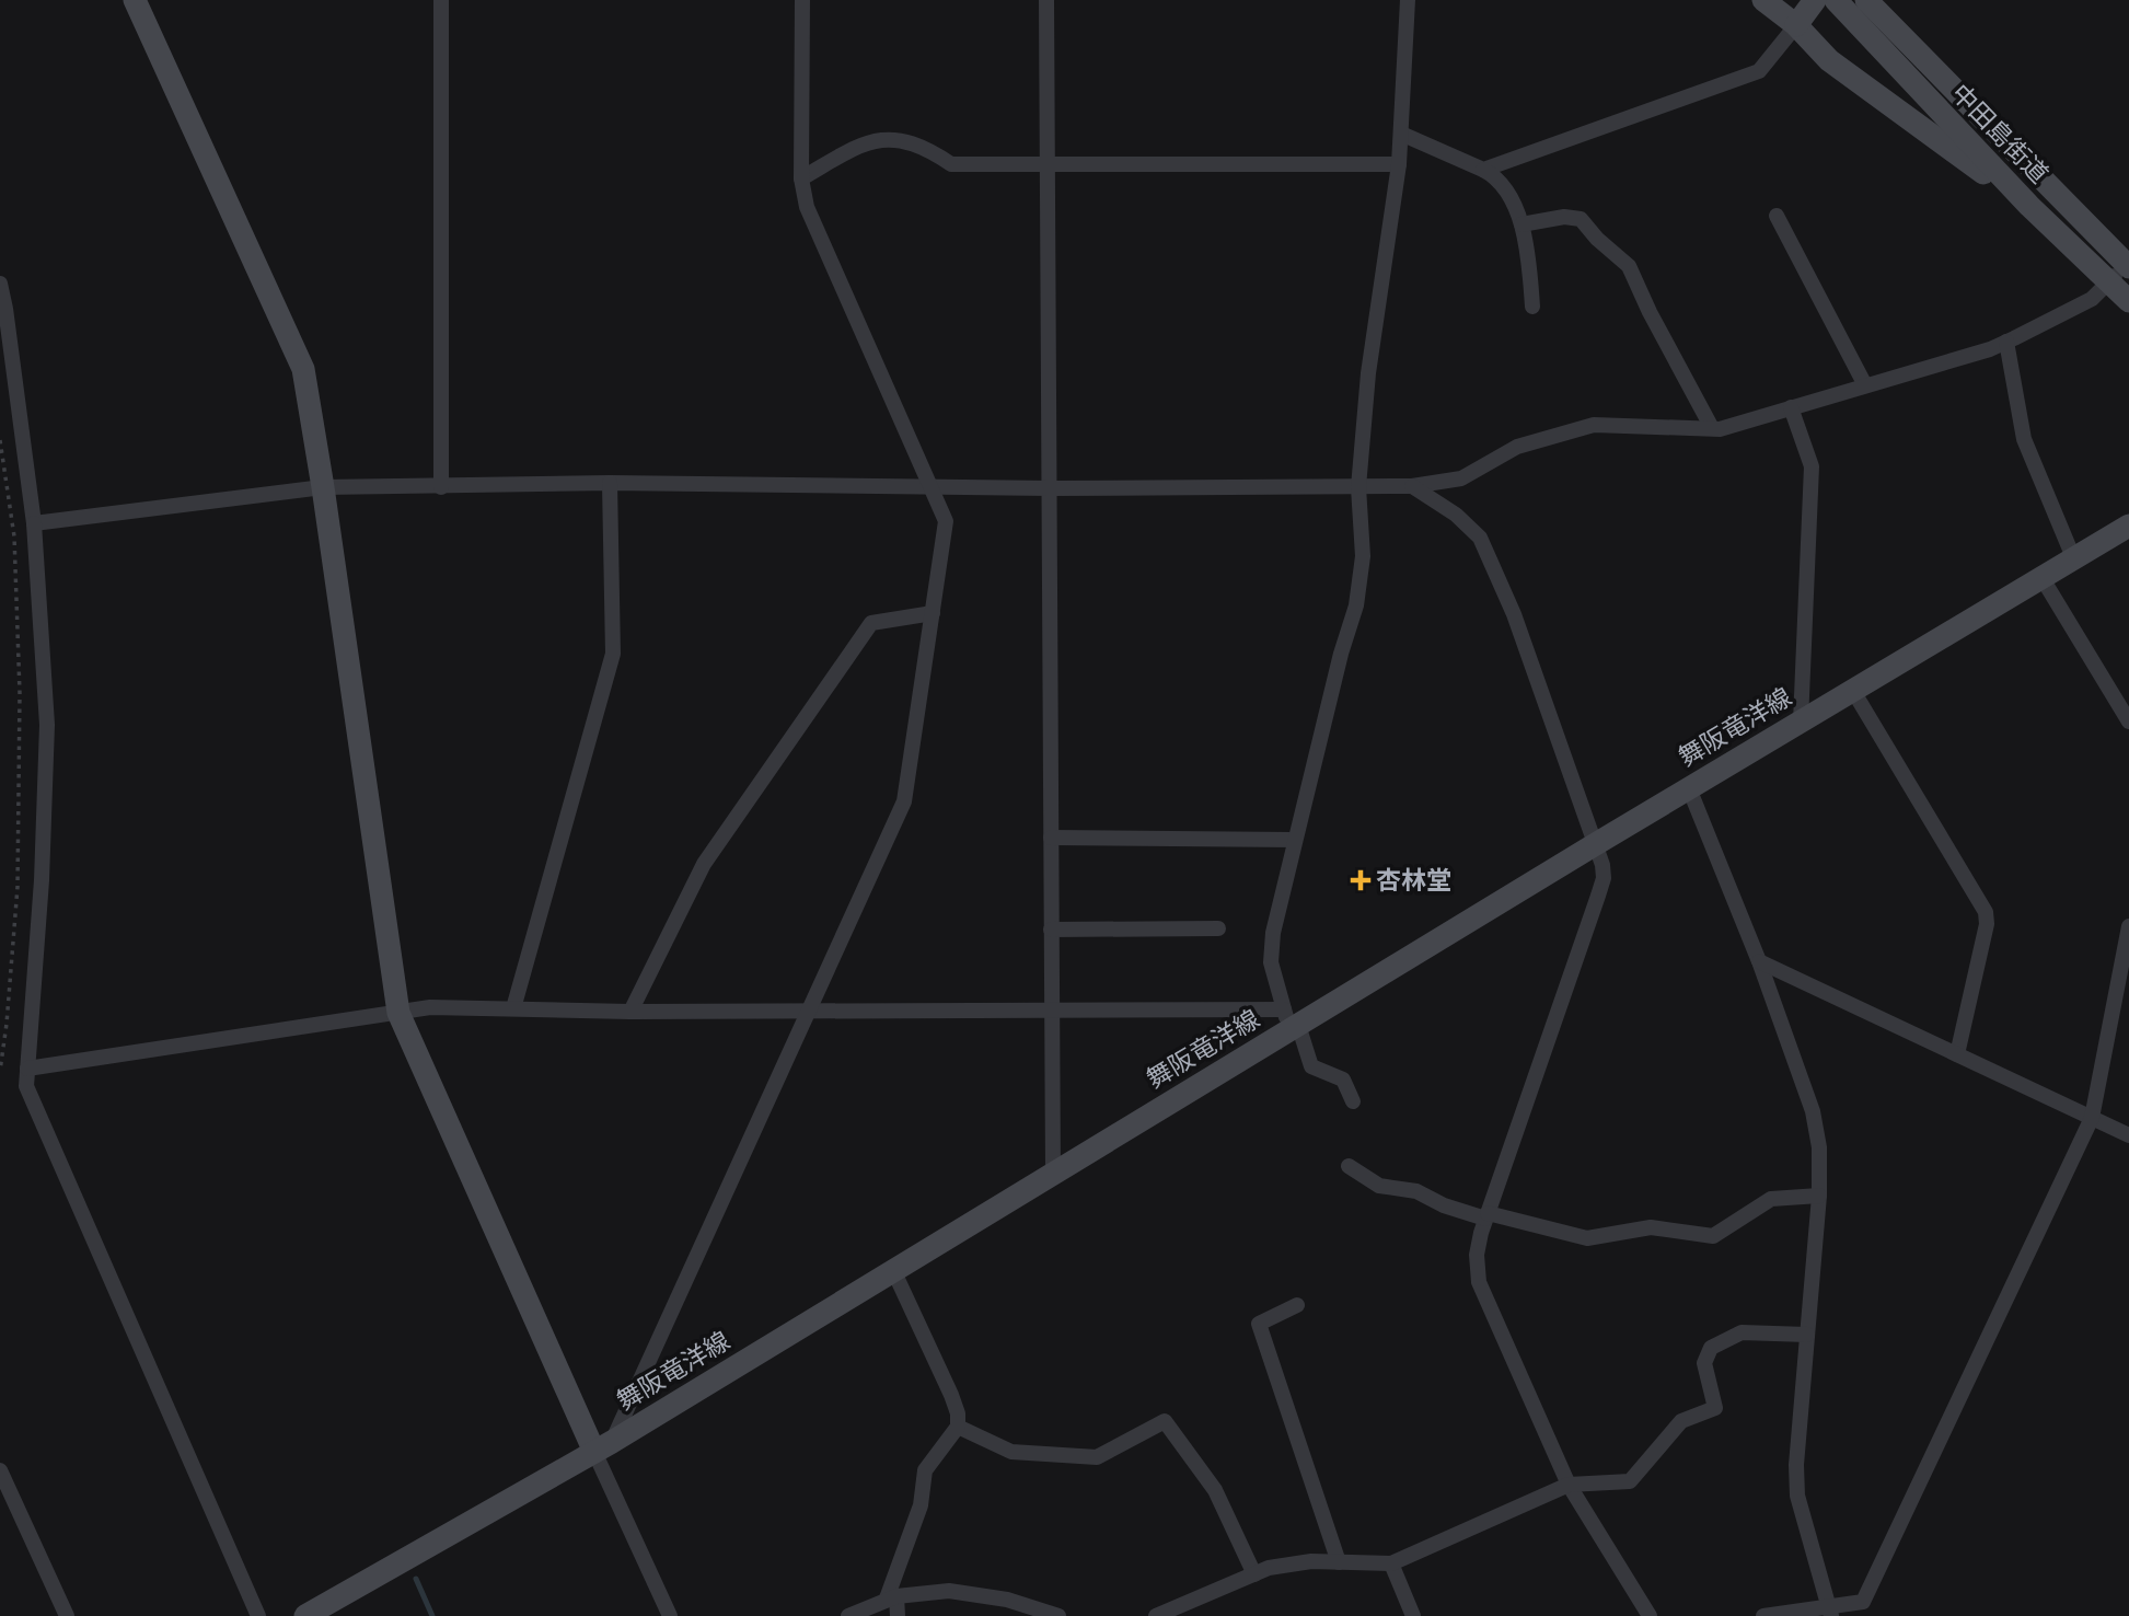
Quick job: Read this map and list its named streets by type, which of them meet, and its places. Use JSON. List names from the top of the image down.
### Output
{
  "streets": {
    "street": ["中田島街道", "舞阪竜洋線"]
  },
  "places": {
    "health": ["杏林堂"]
  }
}
